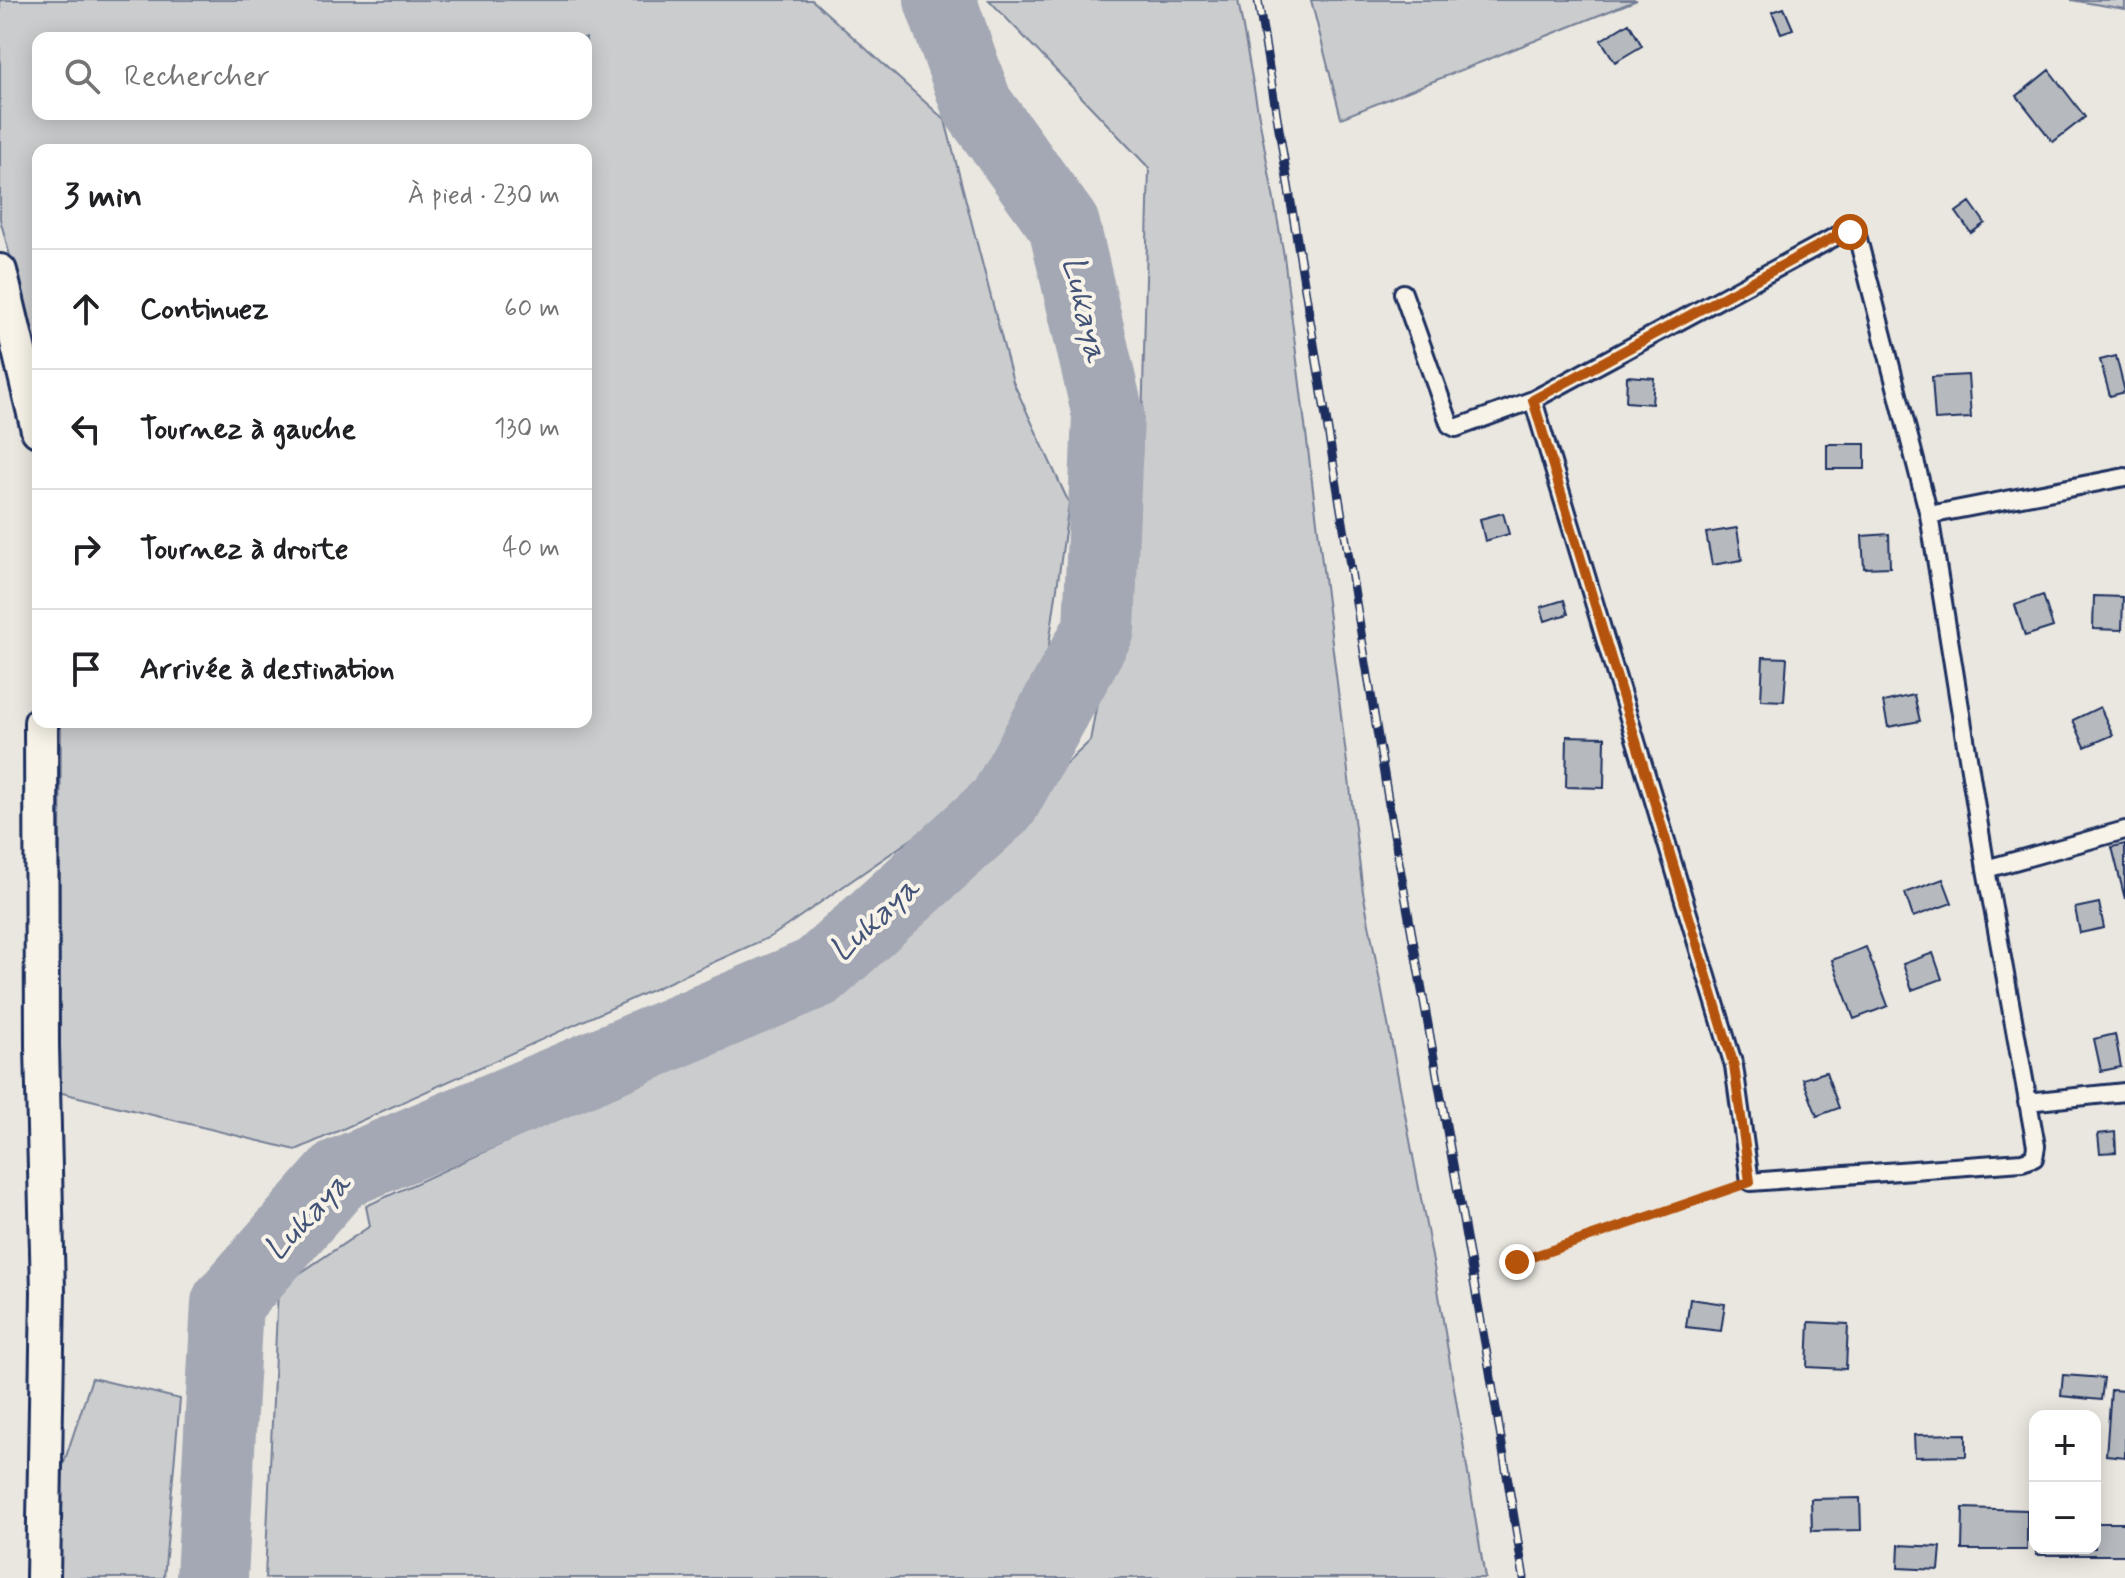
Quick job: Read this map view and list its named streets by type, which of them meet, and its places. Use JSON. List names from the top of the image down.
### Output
{
  "water": ["Lukaya"],
  "page": {
    "search": "Rechercher",
    "heading": ["3 min", "À pied · 230 m"],
    "list": [
      ["Continuez", "60 m"],
      ["Tournez à gauche", "130 m"],
      ["Tournez à droite", "40 m"],
      "Arrivée à destination"
    ],
    "map_buttons": ["+", "−"]
  }
}
